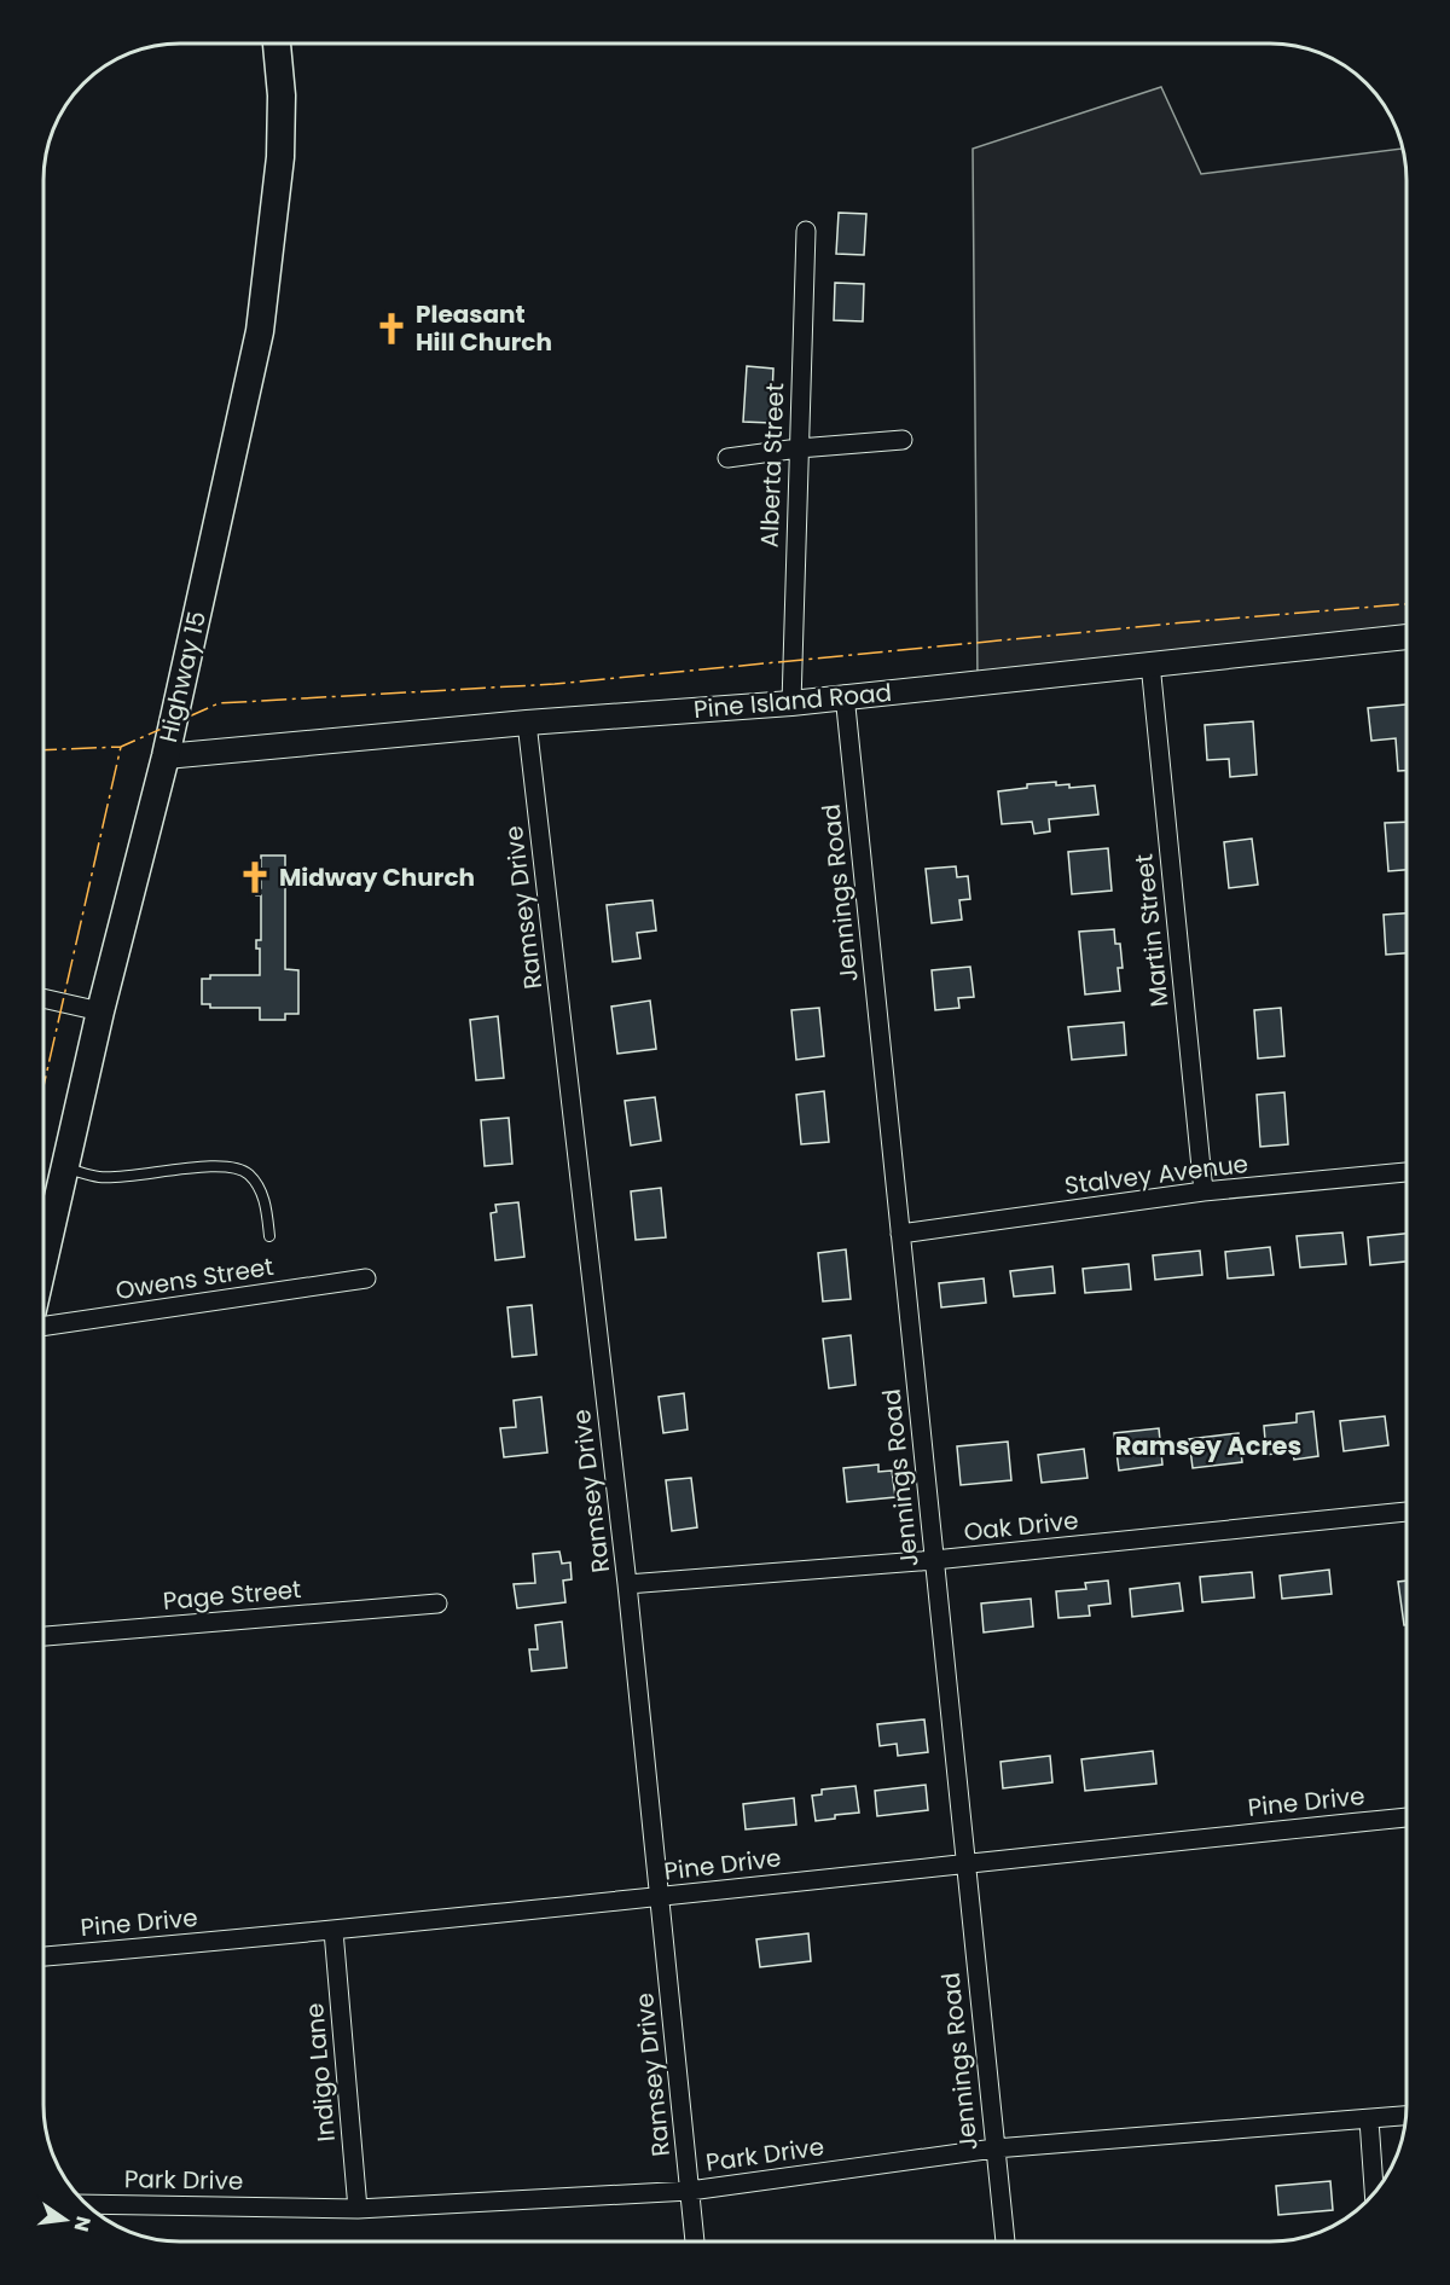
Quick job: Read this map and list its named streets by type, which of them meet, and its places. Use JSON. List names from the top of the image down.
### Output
{
  "streets": {
    "main road": ["Highway 15"],
    "street": [
      "Alberta Street",
      "Pine Island Road",
      "Jennings Road",
      "Ramsey Drive",
      "Martin Street",
      "Stalvey Avenue",
      "Owens Street",
      "Oak Drive",
      "Page Street",
      "Pine Drive",
      "Indigo Lane",
      "Park Drive"
    ]
  },
  "crossings": [
    ["Alberta Street", "Pine Island Road"],
    ["Highway 15", "Pine Island Road"],
    ["Pine Island Road", "Jennings Road"],
    ["Pine Island Road", "Ramsey Drive"],
    ["Pine Island Road", "Martin Street"],
    ["Jennings Road", "Stalvey Avenue"],
    ["Jennings Road", "Oak Drive"],
    ["Jennings Road", "Pine Drive"],
    ["Jennings Road", "Park Drive"],
    ["Ramsey Drive", "Oak Drive"],
    ["Ramsey Drive", "Pine Drive"],
    ["Ramsey Drive", "Park Drive"],
    ["Martin Street", "Stalvey Avenue"],
    ["Pine Drive", "Indigo Lane"],
    ["Indigo Lane", "Park Drive"]
  ],
  "districts": ["Ramsey Acres"],
  "places": {
    "church": ["Pleasant Hill Church", "Midway Church"]
  },
  "north": "right"
}
